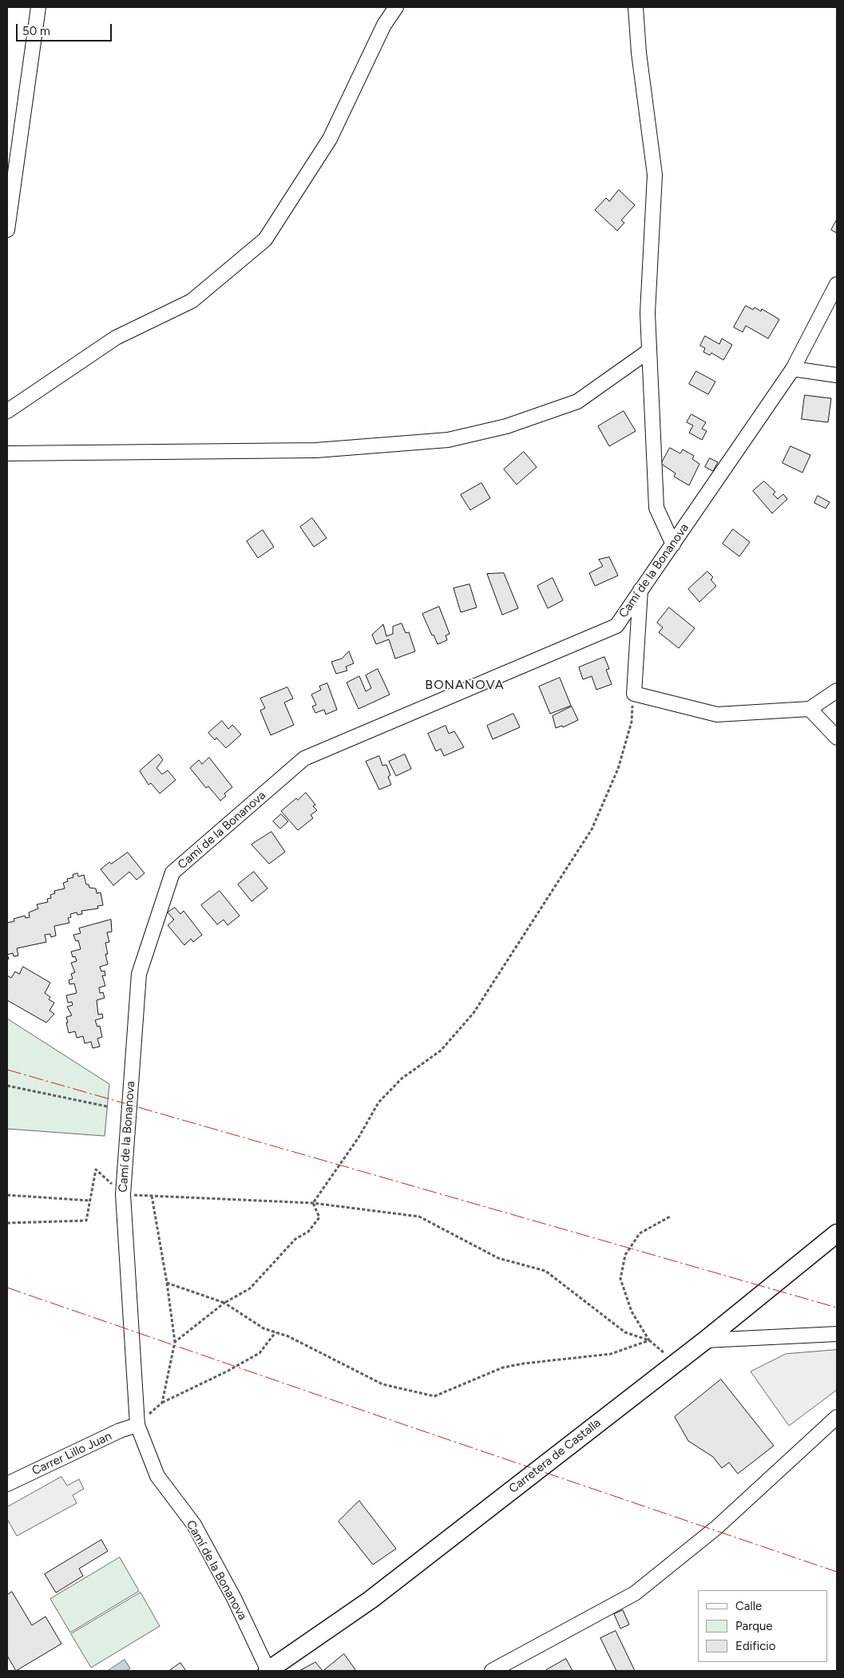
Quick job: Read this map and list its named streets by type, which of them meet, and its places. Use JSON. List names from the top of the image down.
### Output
{
  "streets": {
    "main road": ["Carretera de Castalla"],
    "street": ["Camí de la Bonanova", "Carrer Lillo Juan"]
  },
  "crossings": [
    ["Camí de la Bonanova", "Carrer Lillo Juan"],
    ["Camí de la Bonanova", "Carretera de Castalla"]
  ],
  "districts": ["BONANOVA"],
  "legend": ["Calle", "Parque", "Edificio"],
  "scale_bar": "50 m"
}
